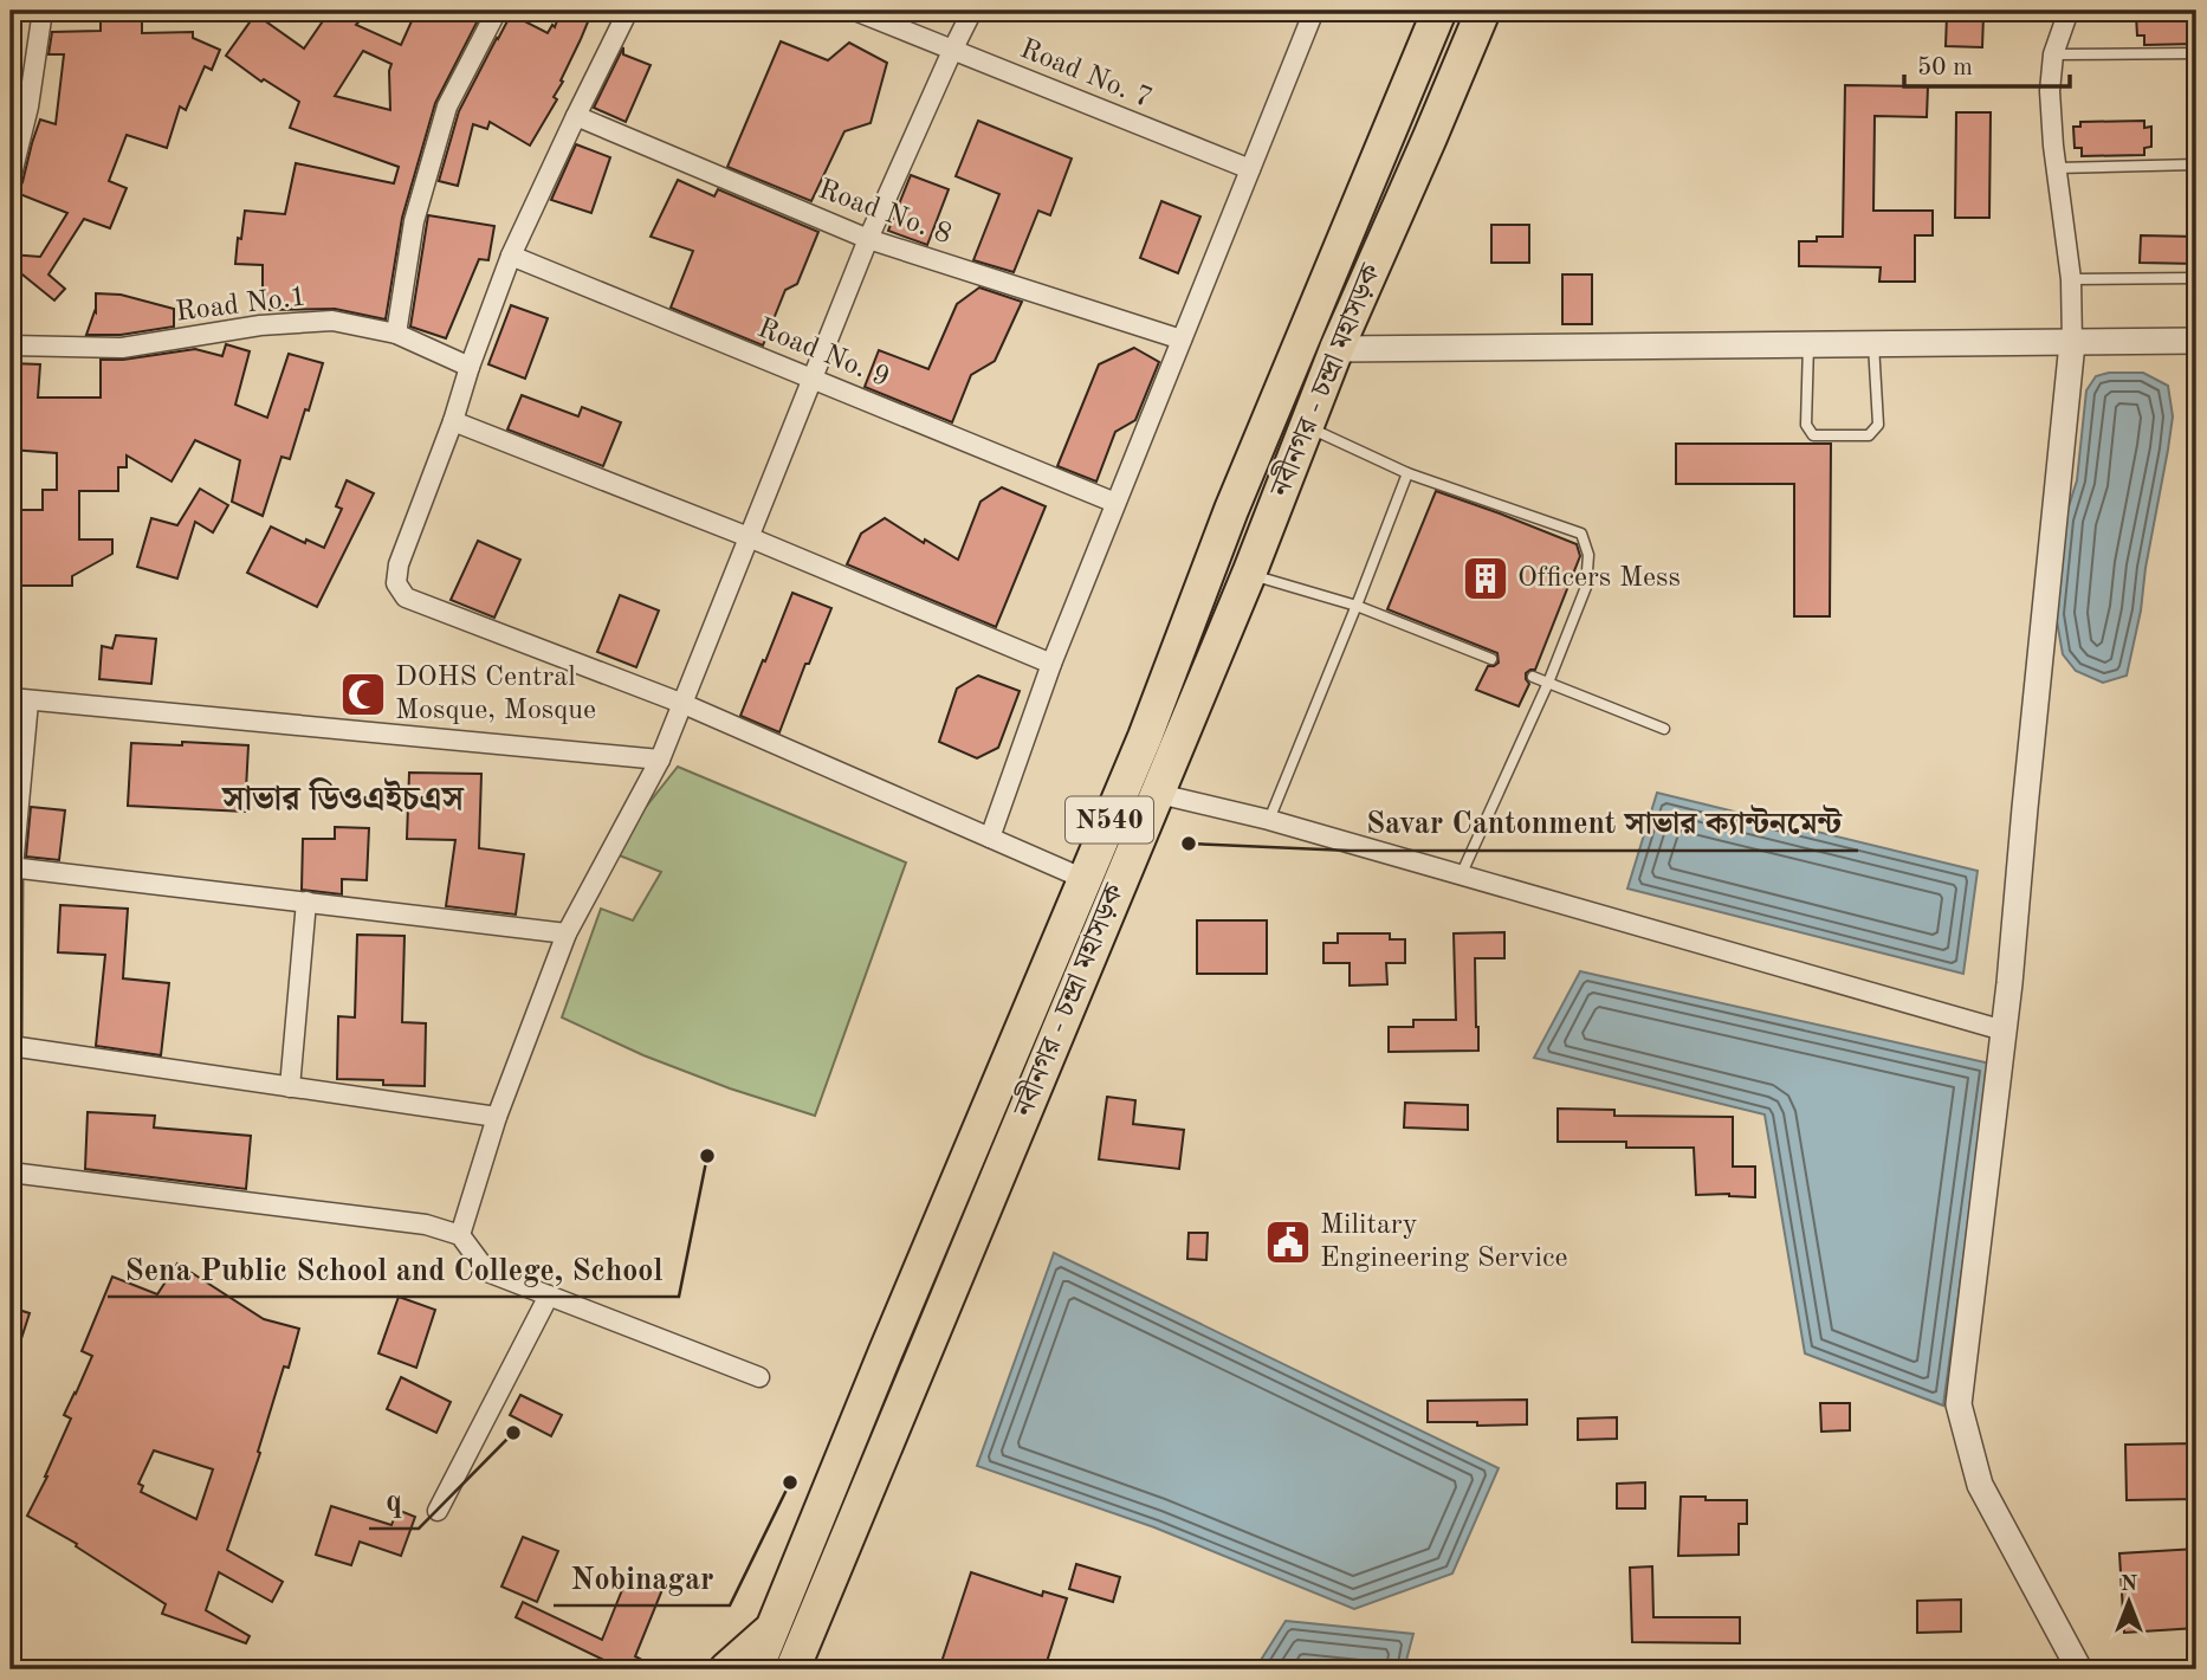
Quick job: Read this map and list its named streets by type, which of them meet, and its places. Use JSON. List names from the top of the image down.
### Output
{
  "streets": {
    "highway": ["নবীনগর - চন্দ্রা মহাসড়ক", "N540"],
    "street": [
      "Road No. 7",
      "Road No. 8",
      "Road No.1",
      "Road No. 9"
    ]
  },
  "districts": ["সাভার ডিওএইচএস"],
  "places": {
    "building": ["Officers Mess"],
    "mosque": ["DOHS Central Mosque, Mosque"],
    "other": [
      "Savar Cantonment সাভার ক্যান্টনমেন্ট",
      "Sena Public School and College, School",
      "q",
      "Nobinagar"
    ],
    "public building": ["Military Engineering Service"]
  },
  "scale_bar": "50 m",
  "north": "top"
}
